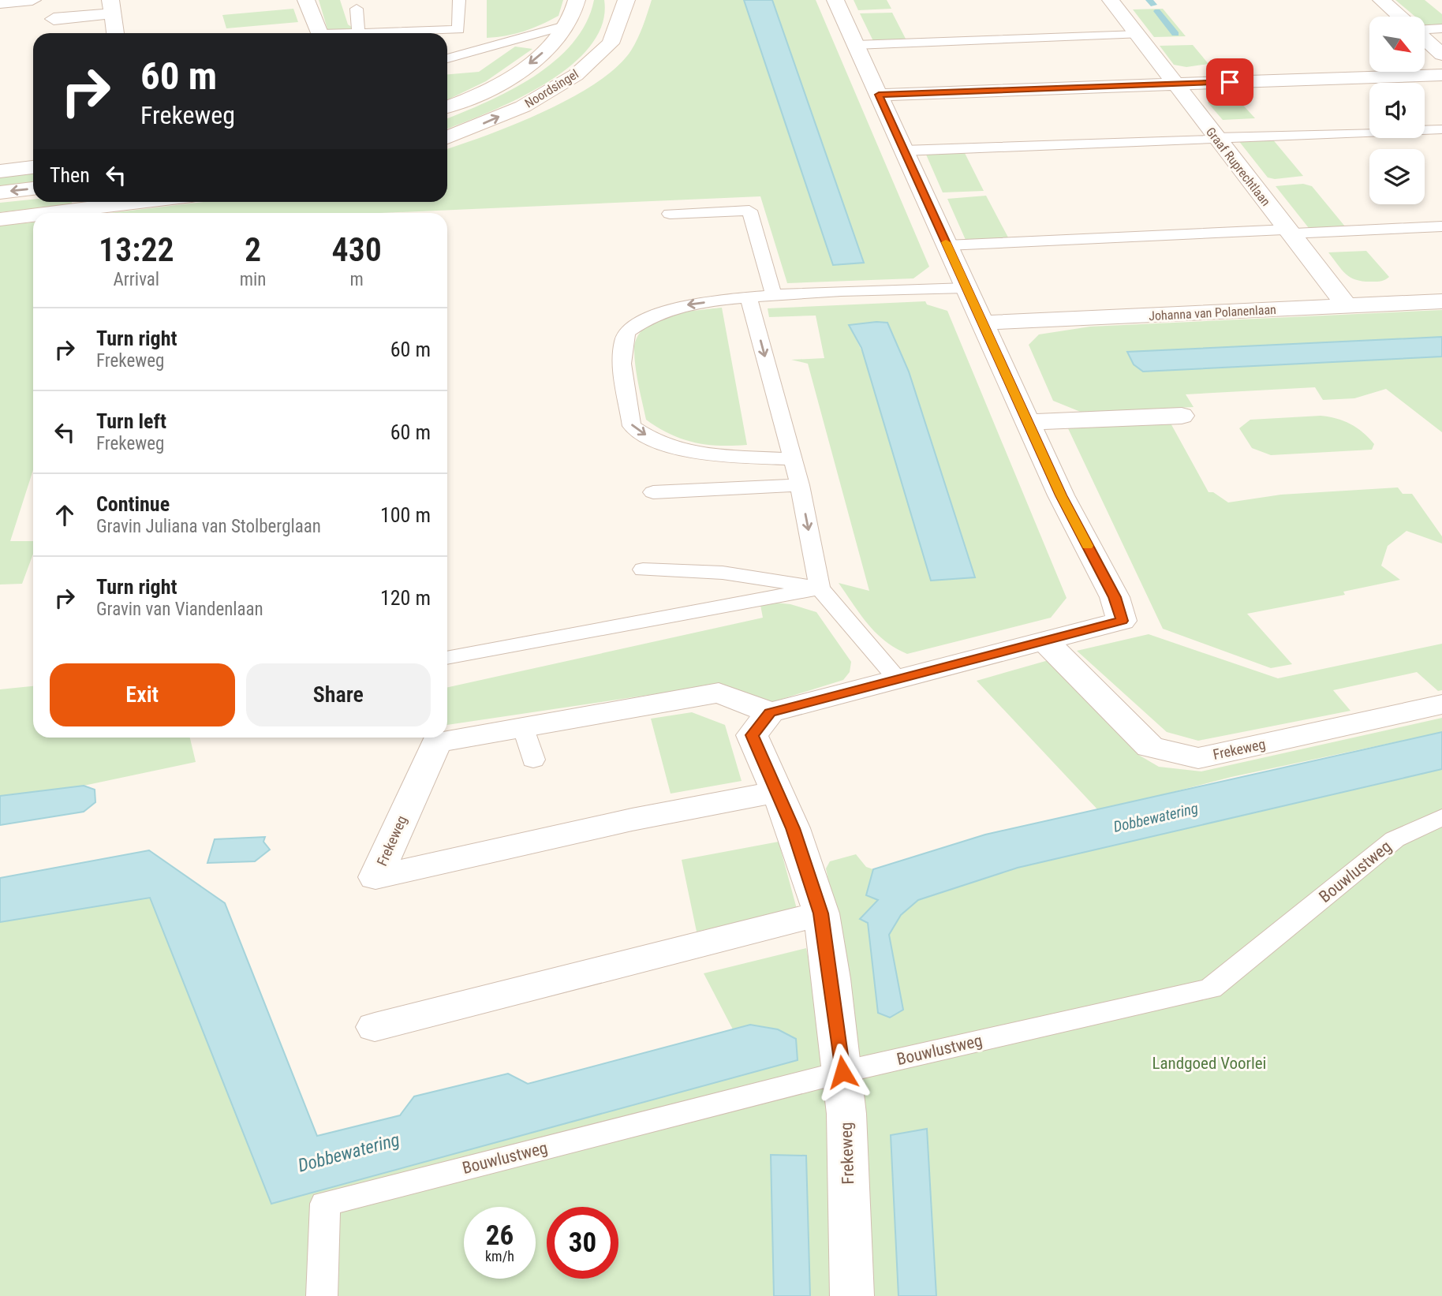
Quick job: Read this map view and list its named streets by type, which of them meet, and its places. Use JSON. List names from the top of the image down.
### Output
{
  "streets": {
    "street": [
      "Noordsingel",
      "Graaf Ruprechtlaan",
      "Johanna van Polanenlaan",
      "Frekeweg"
    ],
    "lane": ["Bouwlustweg"]
  },
  "crossings": [
    ["Graaf Ruprechtlaan", "Johanna van Polanenlaan"],
    ["Frekeweg", "Bouwlustweg"]
  ],
  "water": ["Dobbewatering"],
  "parks": ["Landgoed Voorlei"],
  "north": "bottom right",
  "page": {
    "turn": ["60 m", "Frekeweg"],
    "then": "Then",
    "eta": [
      "13:22",
      "Arrival",
      "2",
      "min",
      "430",
      "m"
    ],
    "list": [
      {
        "name": "Turn right",
        "note": "Frekeweg",
        "value": "60 m"
      },
      {
        "name": "Turn left",
        "note": "Frekeweg",
        "value": "60 m"
      },
      {
        "name": "Continue",
        "note": "Gravin Juliana van Stolberglaan",
        "value": "100 m"
      },
      {
        "name": "Turn right",
        "note": "Gravin van Viandenlaan",
        "value": "120 m"
      }
    ],
    "buttons": ["Exit", "Share"],
    "speed": "26 km/h",
    "limit": "30"
  }
}
